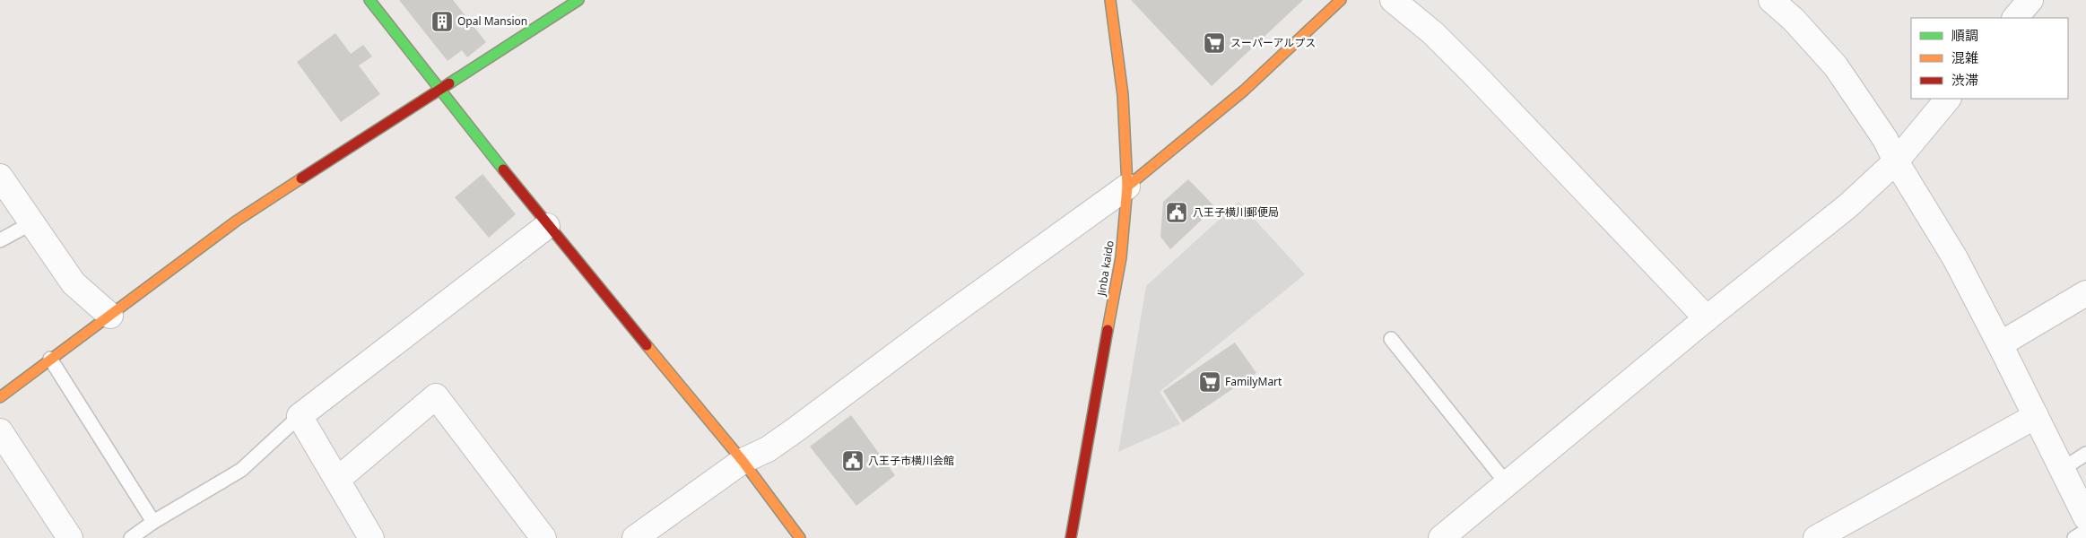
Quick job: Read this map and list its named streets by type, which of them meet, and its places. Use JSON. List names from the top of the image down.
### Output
{
  "streets": {
    "street": ["Jinba kaido"]
  },
  "places": {
    "building": ["Opal Mansion"],
    "supermarket": ["スーパーアルプス", "FamilyMart"],
    "public building": ["八王子横川郵便局", "八王子市横川会館"]
  },
  "legend": ["順調", "混雑", "渋滞"]
}
